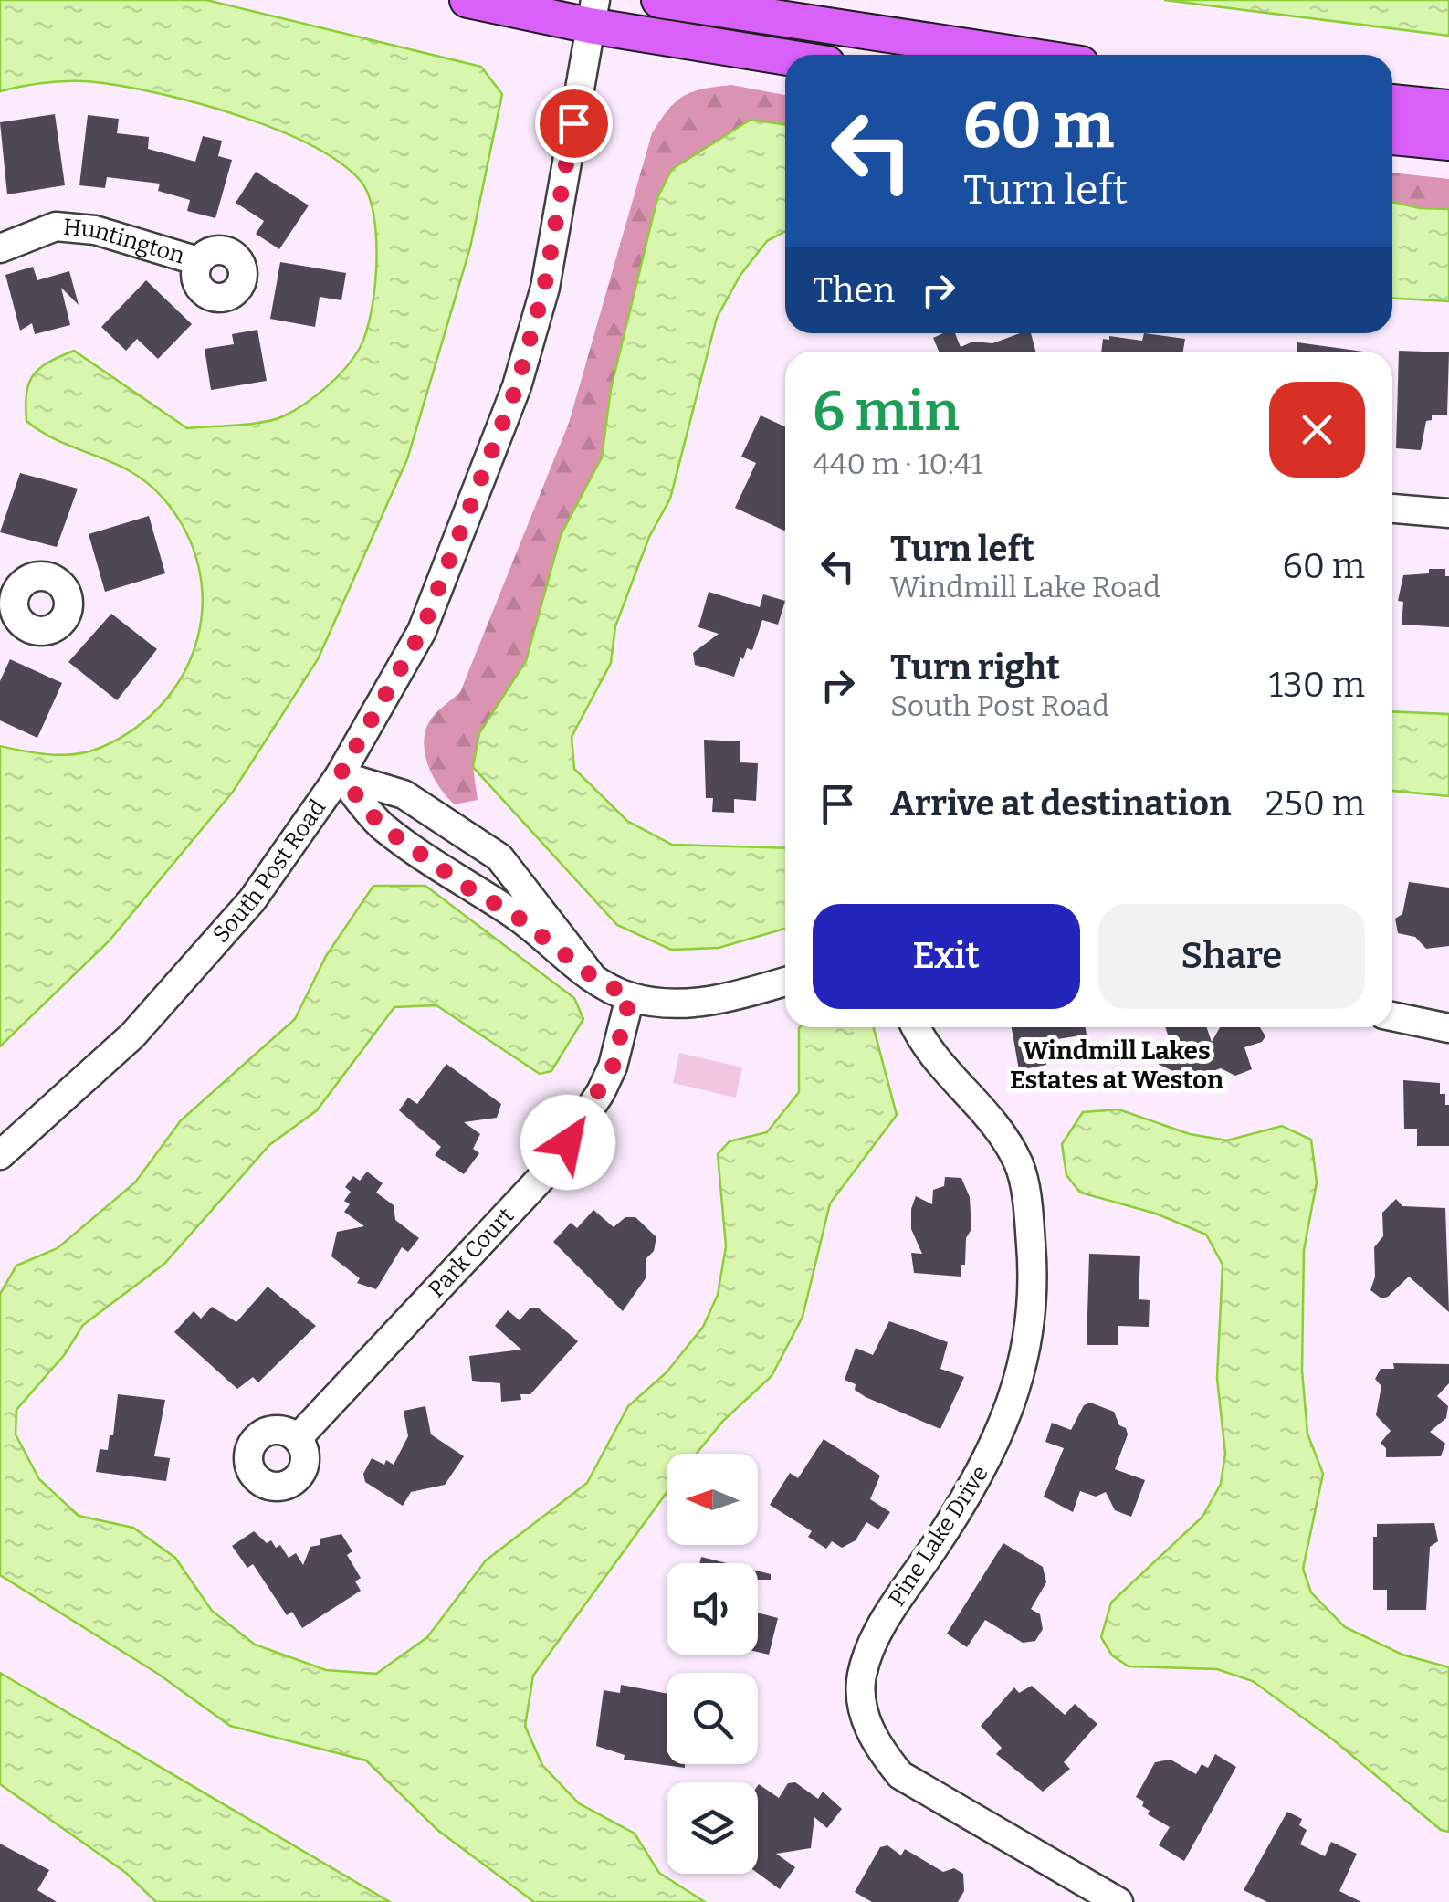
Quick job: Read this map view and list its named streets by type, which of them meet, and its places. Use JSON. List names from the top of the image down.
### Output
{
  "streets": {
    "street": [
      "Huntington",
      "South Post Road",
      "Park Court",
      "Pine Lake Drive"
    ]
  },
  "districts": ["Windmill Lakes Estates at Weston"],
  "north": "left",
  "page": {
    "turn": ["60 m", "Turn left"],
    "then": "Then",
    "heading": ["6 min", "440 m · 10:41"],
    "list": [
      {
        "name": "Turn left",
        "note": "Windmill Lake Road",
        "value": "60 m"
      },
      {
        "name": "Turn right",
        "note": "South Post Road",
        "value": "130 m"
      },
      {
        "name": "Arrive at destination",
        "value": "250 m"
      }
    ],
    "buttons": ["Exit", "Share"]
  }
}
